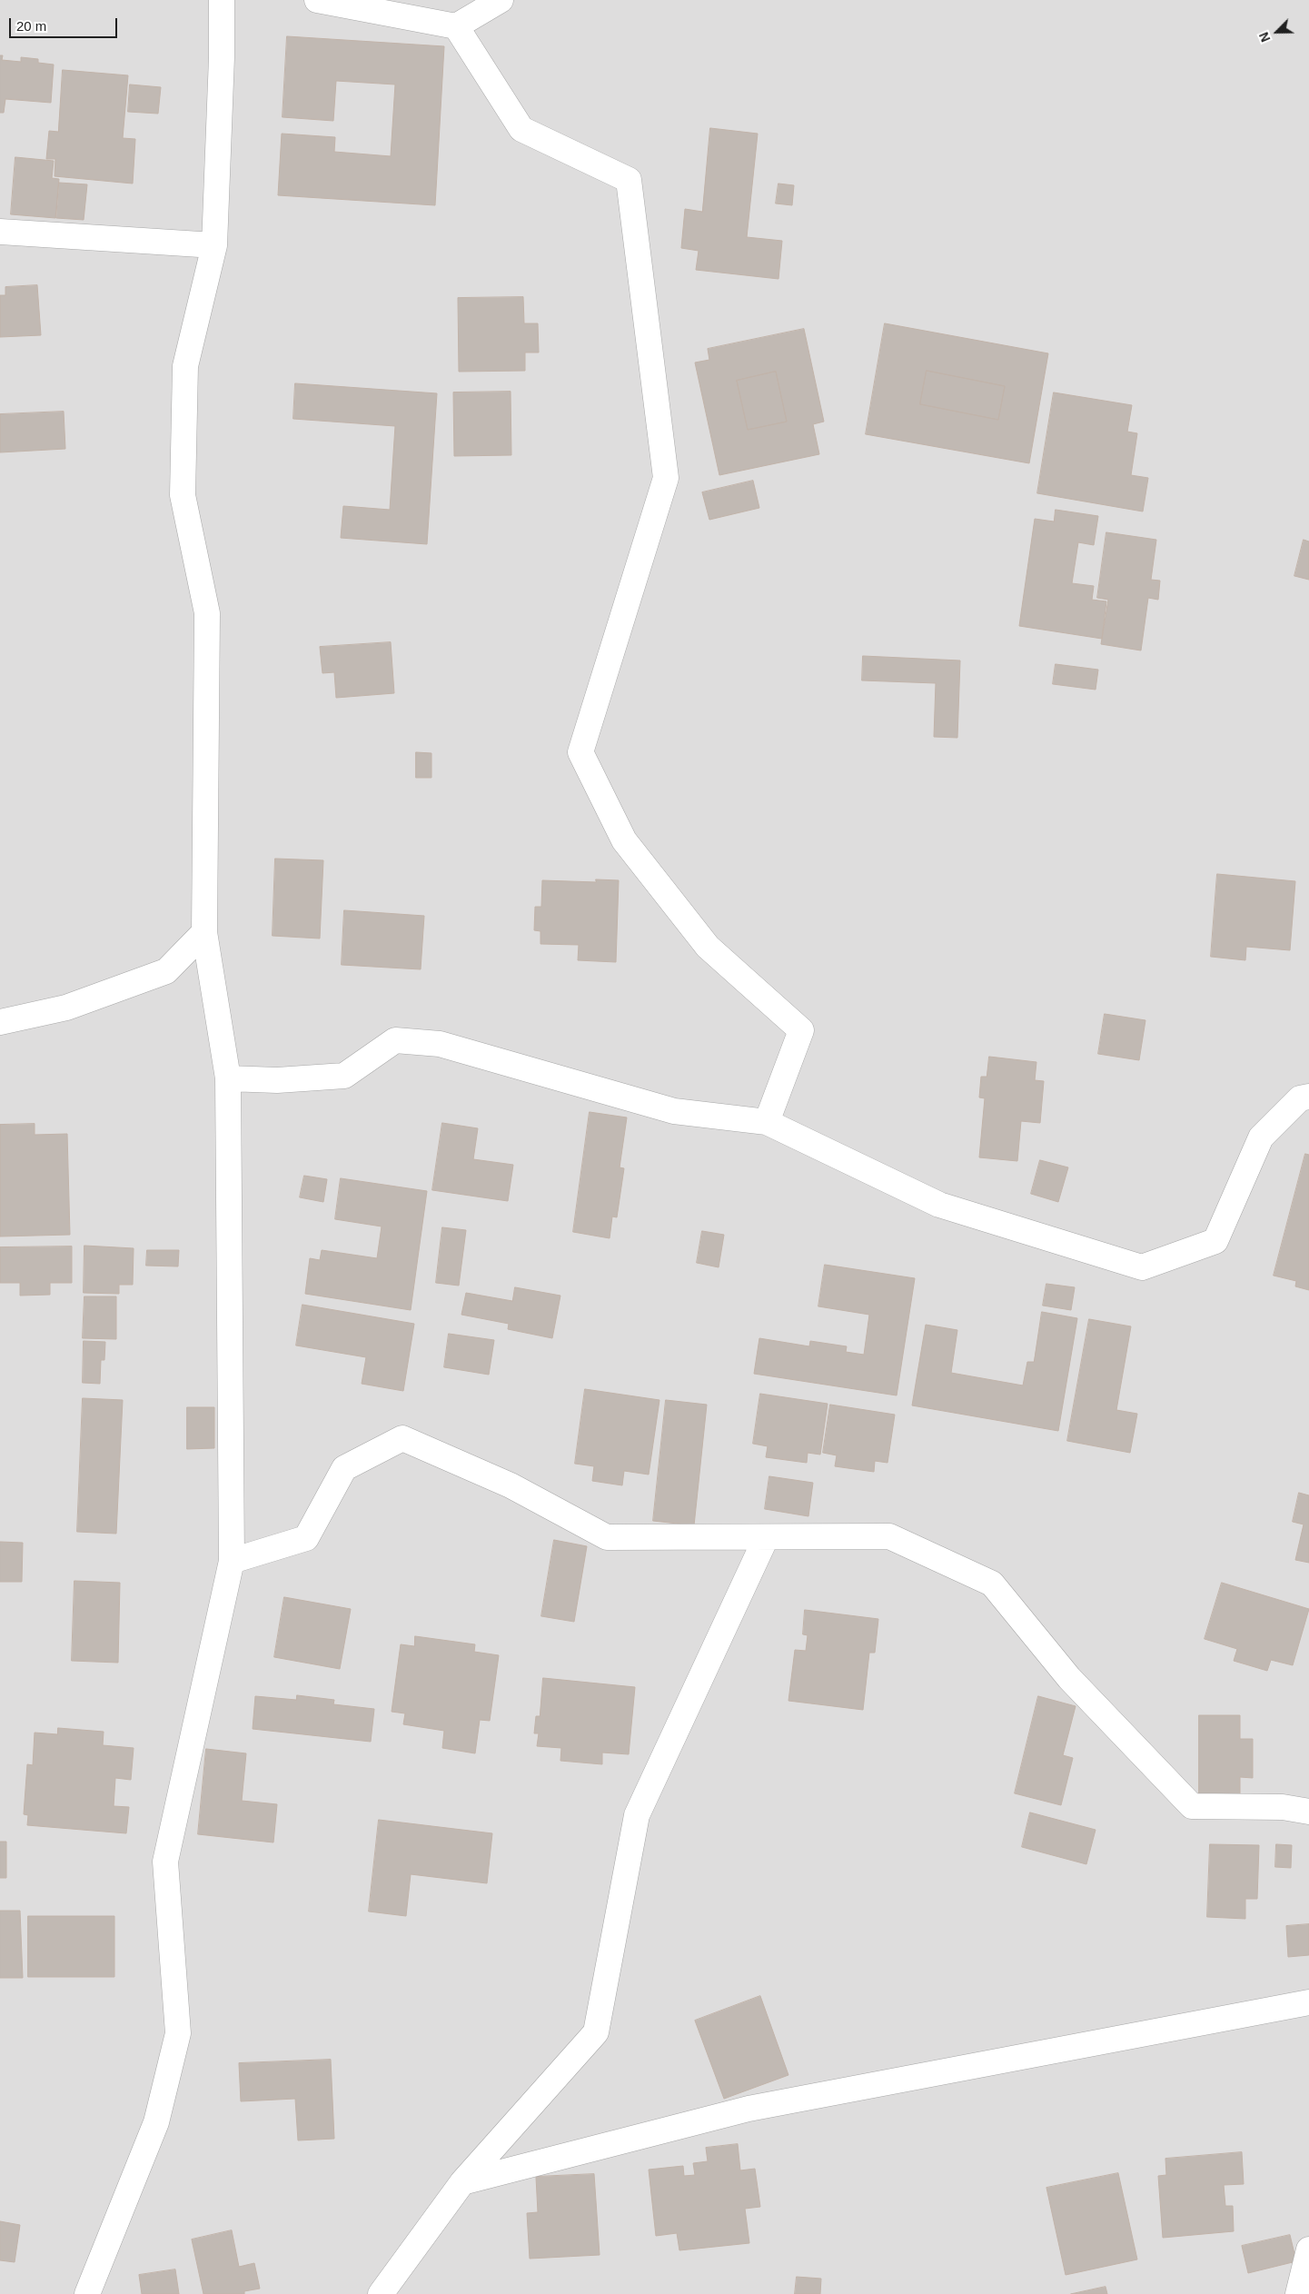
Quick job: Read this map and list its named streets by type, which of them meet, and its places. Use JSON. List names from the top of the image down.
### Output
{
  "scale_bar": "20 m",
  "north": "bottom left"
}
